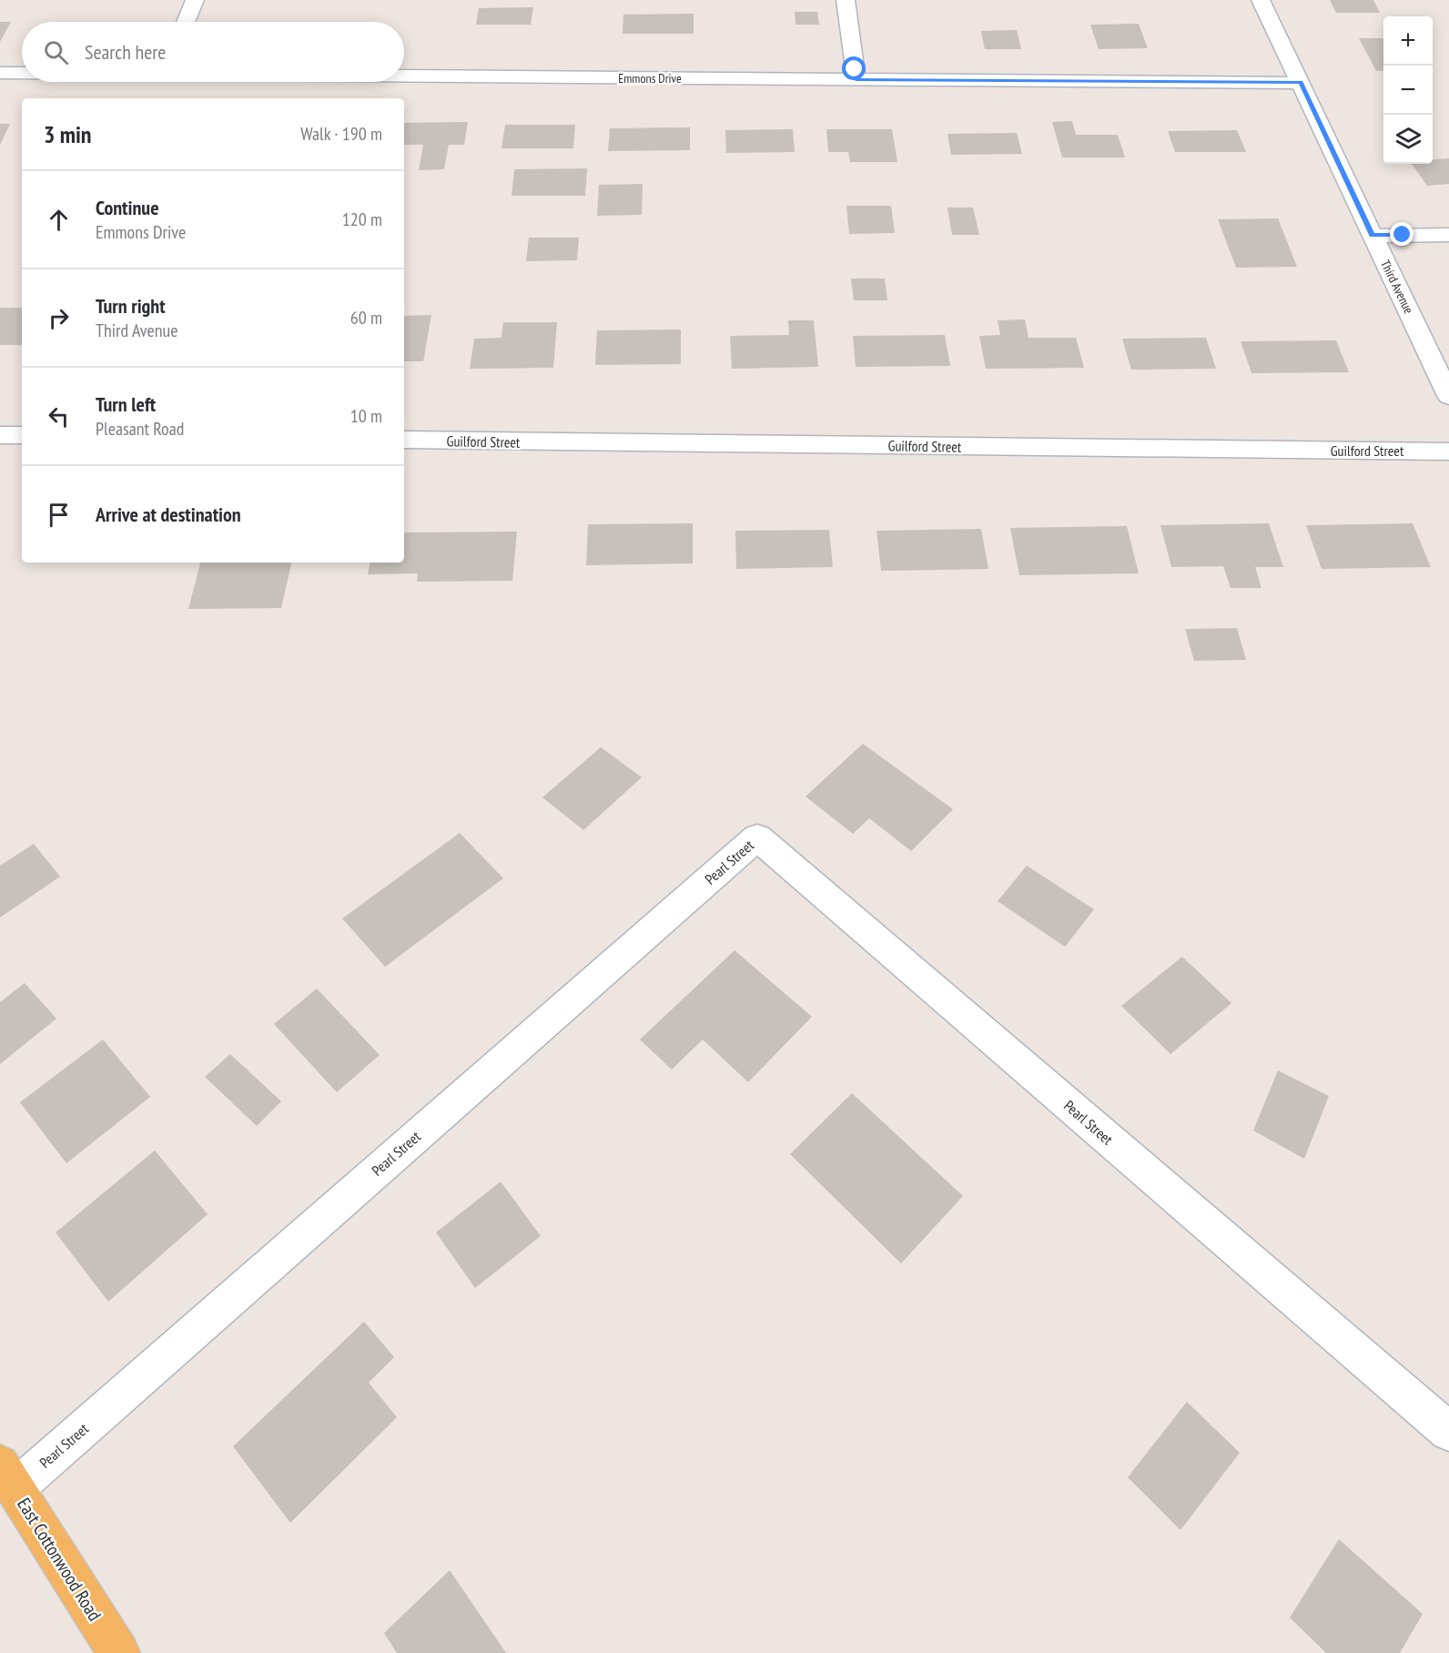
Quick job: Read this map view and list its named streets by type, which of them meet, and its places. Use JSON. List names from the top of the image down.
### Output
{
  "streets": {
    "main road": ["East Cottonwood Road"],
    "street": [
      "Emmons Drive",
      "Third Avenue",
      "Guilford Street",
      "Pearl Street"
    ]
  },
  "crossings": [
    ["Emmons Drive", "Third Avenue"],
    ["Pearl Street", "East Cottonwood Road"]
  ],
  "page": {
    "map_buttons": ["+", "−"],
    "search": "Search here",
    "heading": ["3 min", "Walk · 190 m"],
    "list": [
      ["Continue", "Emmons Drive", "120 m"],
      ["Turn right", "Third Avenue", "60 m"],
      ["Turn left", "Pleasant Road", "10 m"],
      "Arrive at destination"
    ]
  }
}
